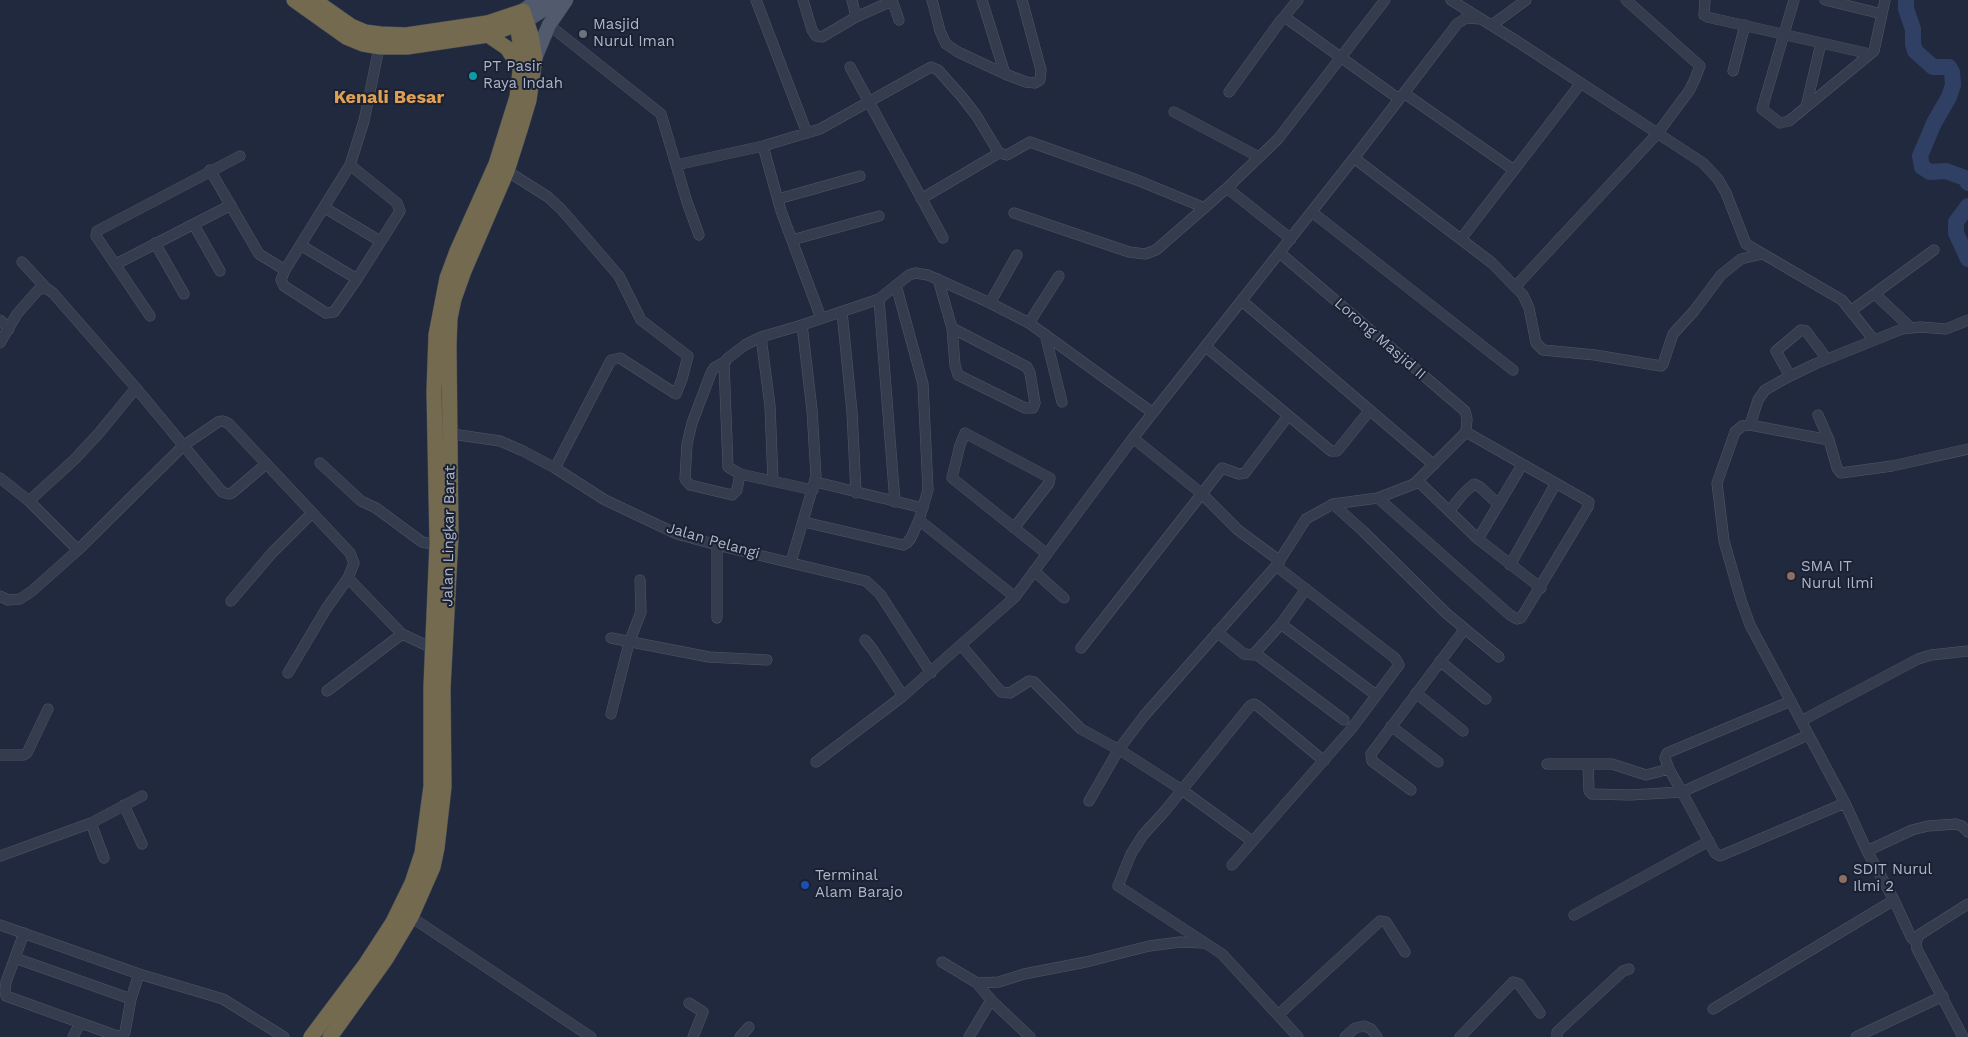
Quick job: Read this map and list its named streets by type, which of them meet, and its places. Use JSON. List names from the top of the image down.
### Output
{
  "streets": {
    "highway": ["Jalan Lingkar Barat"],
    "street": ["Lorong Masjid II", "Jalan Pelangi"]
  },
  "crossings": [
    ["Jalan Lingkar Barat", "Jalan Pelangi"]
  ],
  "districts": ["Kenali Besar"],
  "places": [
    "Masjid Nurul Iman",
    "PT Pasir Raya Indah",
    "SMA IT Nurul Ilmi",
    "SDIT Nurul Ilmi 2",
    "Terminal Alam Barajo"
  ]
}
